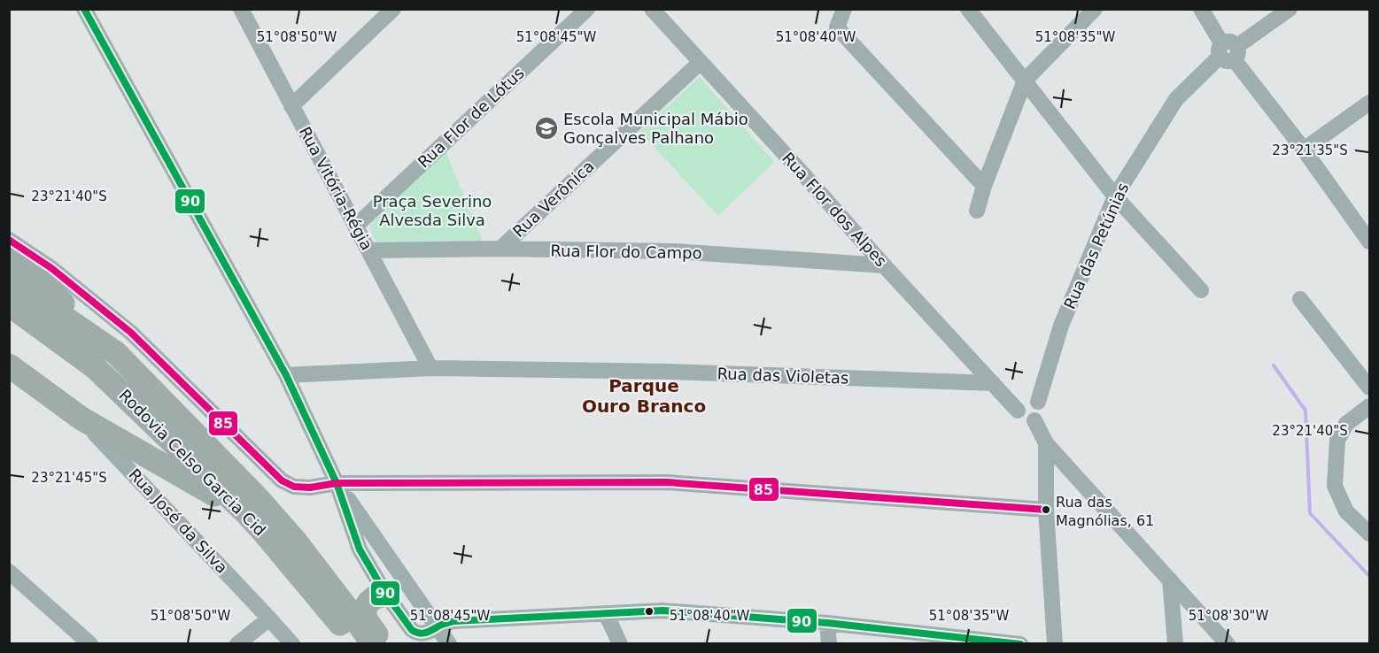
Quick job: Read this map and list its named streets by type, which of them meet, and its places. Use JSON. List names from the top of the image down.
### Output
{
  "streets": {
    "highway": ["Rodovia Celso Garcia Cid", "Rua José da Silva"],
    "street": [
      "Rua Flor de Lótus",
      "Rua Vitória-Régia",
      "Rua Verônica",
      "Rua Flor dos Alpes",
      "Rua das Petúnias",
      "Rua Flor do Campo",
      "Rua das Violetas"
    ]
  },
  "crossings": [
    ["Rua Flor de Lótus", "Rua Vitória-Régia"],
    ["Rua Vitória-Régia", "Rua Flor do Campo"],
    ["Rua Vitória-Régia", "Rua das Violetas"],
    ["Rua Verônica", "Rua Flor dos Alpes"],
    ["Rua Verônica", "Rua Flor do Campo"],
    ["Rua Flor dos Alpes", "Rua das Petúnias"],
    ["Rua Flor dos Alpes", "Rua Flor do Campo"],
    ["Rua Flor dos Alpes", "Rua das Violetas"]
  ],
  "districts": ["Parque Ouro Branco"],
  "parks": ["Praça Severino Alvesda Silva"],
  "places": {
    "school or university": ["Escola Municipal Mábio Gonçalves Palhano"],
    "other": ["Rua das Magnólias, 61"]
  },
  "lines": ["transit line 90", "transit line 85"],
  "coordinates": [
    "51°08'50\"W",
    "51°08'45\"W",
    "51°08'40\"W",
    "51°08'35\"W",
    "23°21'35\"S",
    "23°21'40\"S",
    "23°21'45\"S",
    "51°08'30\"W"
  ]
}
